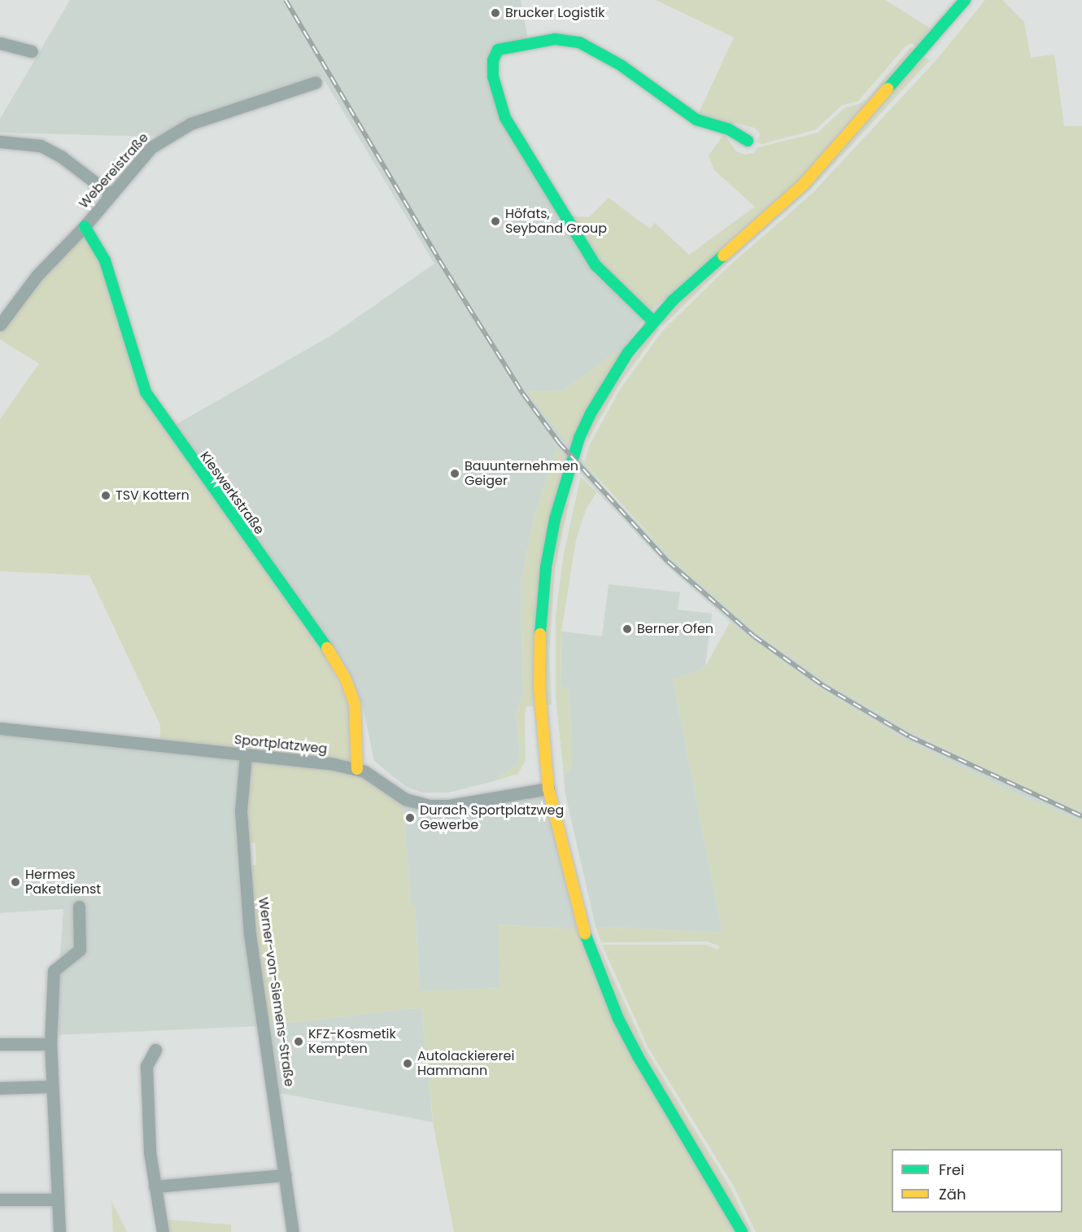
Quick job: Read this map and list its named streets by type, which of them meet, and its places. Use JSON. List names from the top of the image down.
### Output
{
  "streets": {
    "street": [
      "Webereistraße",
      "Kieswerkstraße",
      "Sportplatzweg",
      "Werner-von-Siemens-Straße"
    ]
  },
  "crossings": [
    ["Webereistraße", "Kieswerkstraße"],
    ["Kieswerkstraße", "Sportplatzweg"],
    ["Sportplatzweg", "Werner-von-Siemens-Straße"]
  ],
  "places": [
    "Brucker Logistik",
    "Höfats, Seyband Group",
    "Bauunternehmen Geiger",
    "TSV Kottern",
    "Berner Ofen",
    "Durach Sportplatzweg Gewerbe",
    "Hermes Paketdienst",
    "KFZ-Kosmetik Kempten",
    "Autolackiererei Hammann"
  ],
  "legend": ["Frei", "Zäh"]
}
